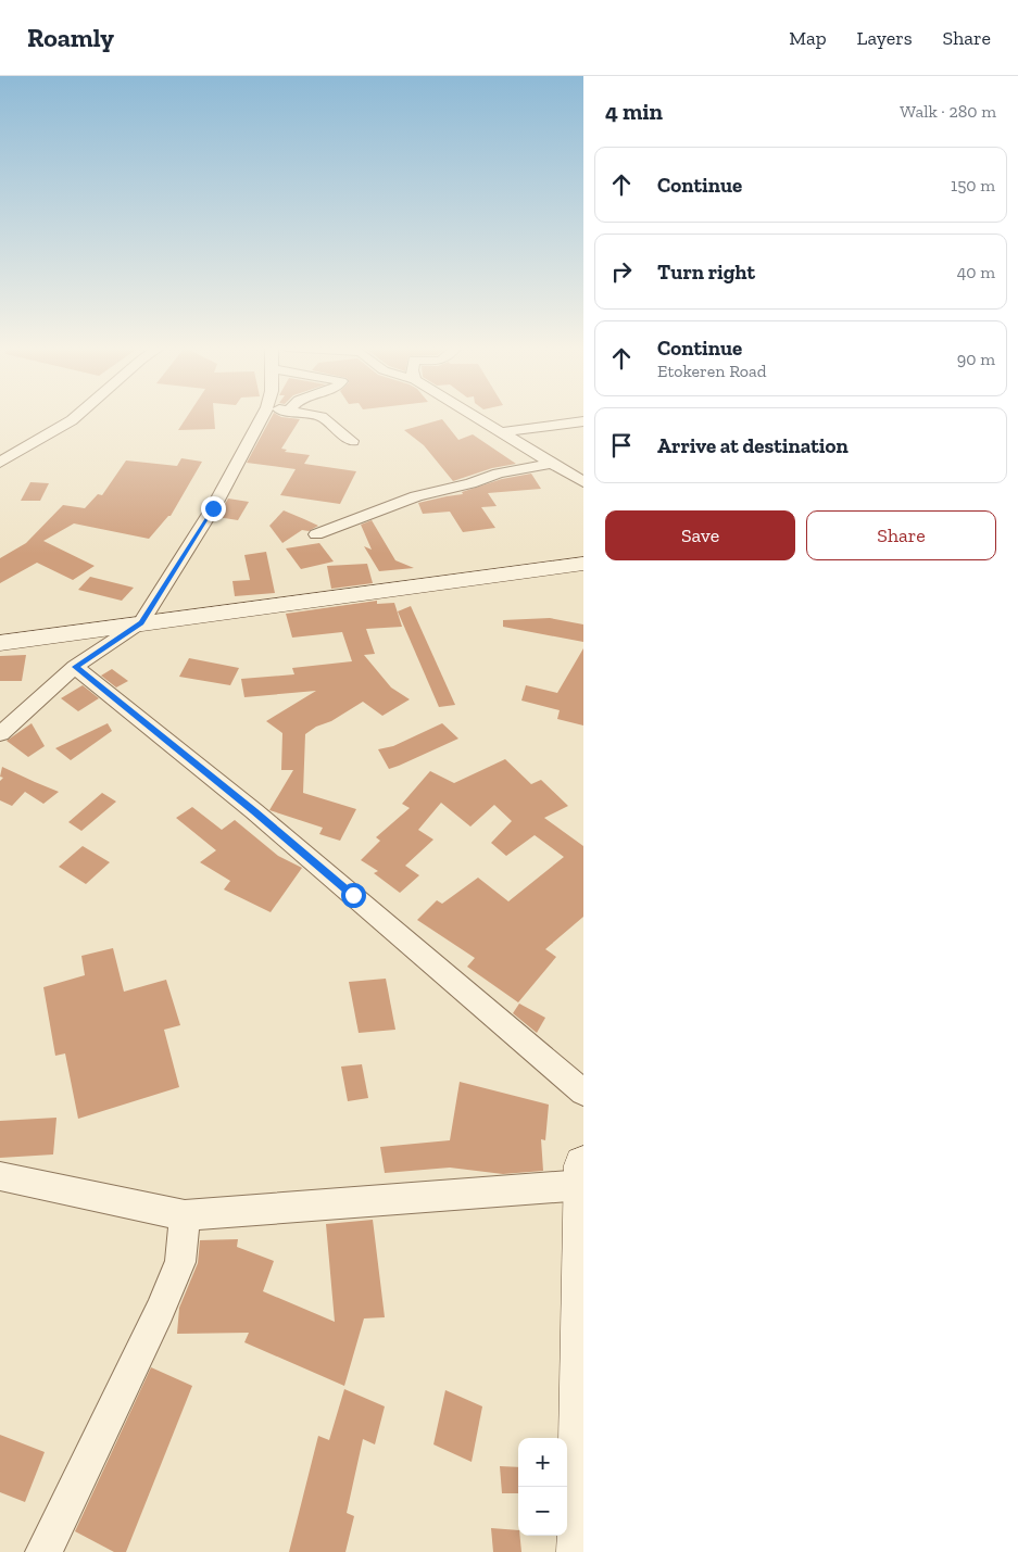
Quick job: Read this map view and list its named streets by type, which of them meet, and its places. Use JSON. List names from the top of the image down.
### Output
{
  "page": {
    "header": "Roamly",
    "nav": ["Map", "Layers", "Share"],
    "heading": ["4 min", "Walk · 280 m"],
    "list": [
      ["Continue", "150 m"],
      ["Turn right", "40 m"],
      ["Continue", "Etokeren Road", "90 m"],
      "Arrive at destination"
    ],
    "buttons": ["Save", "Share"],
    "map_buttons": ["+", "−"]
  }
}
